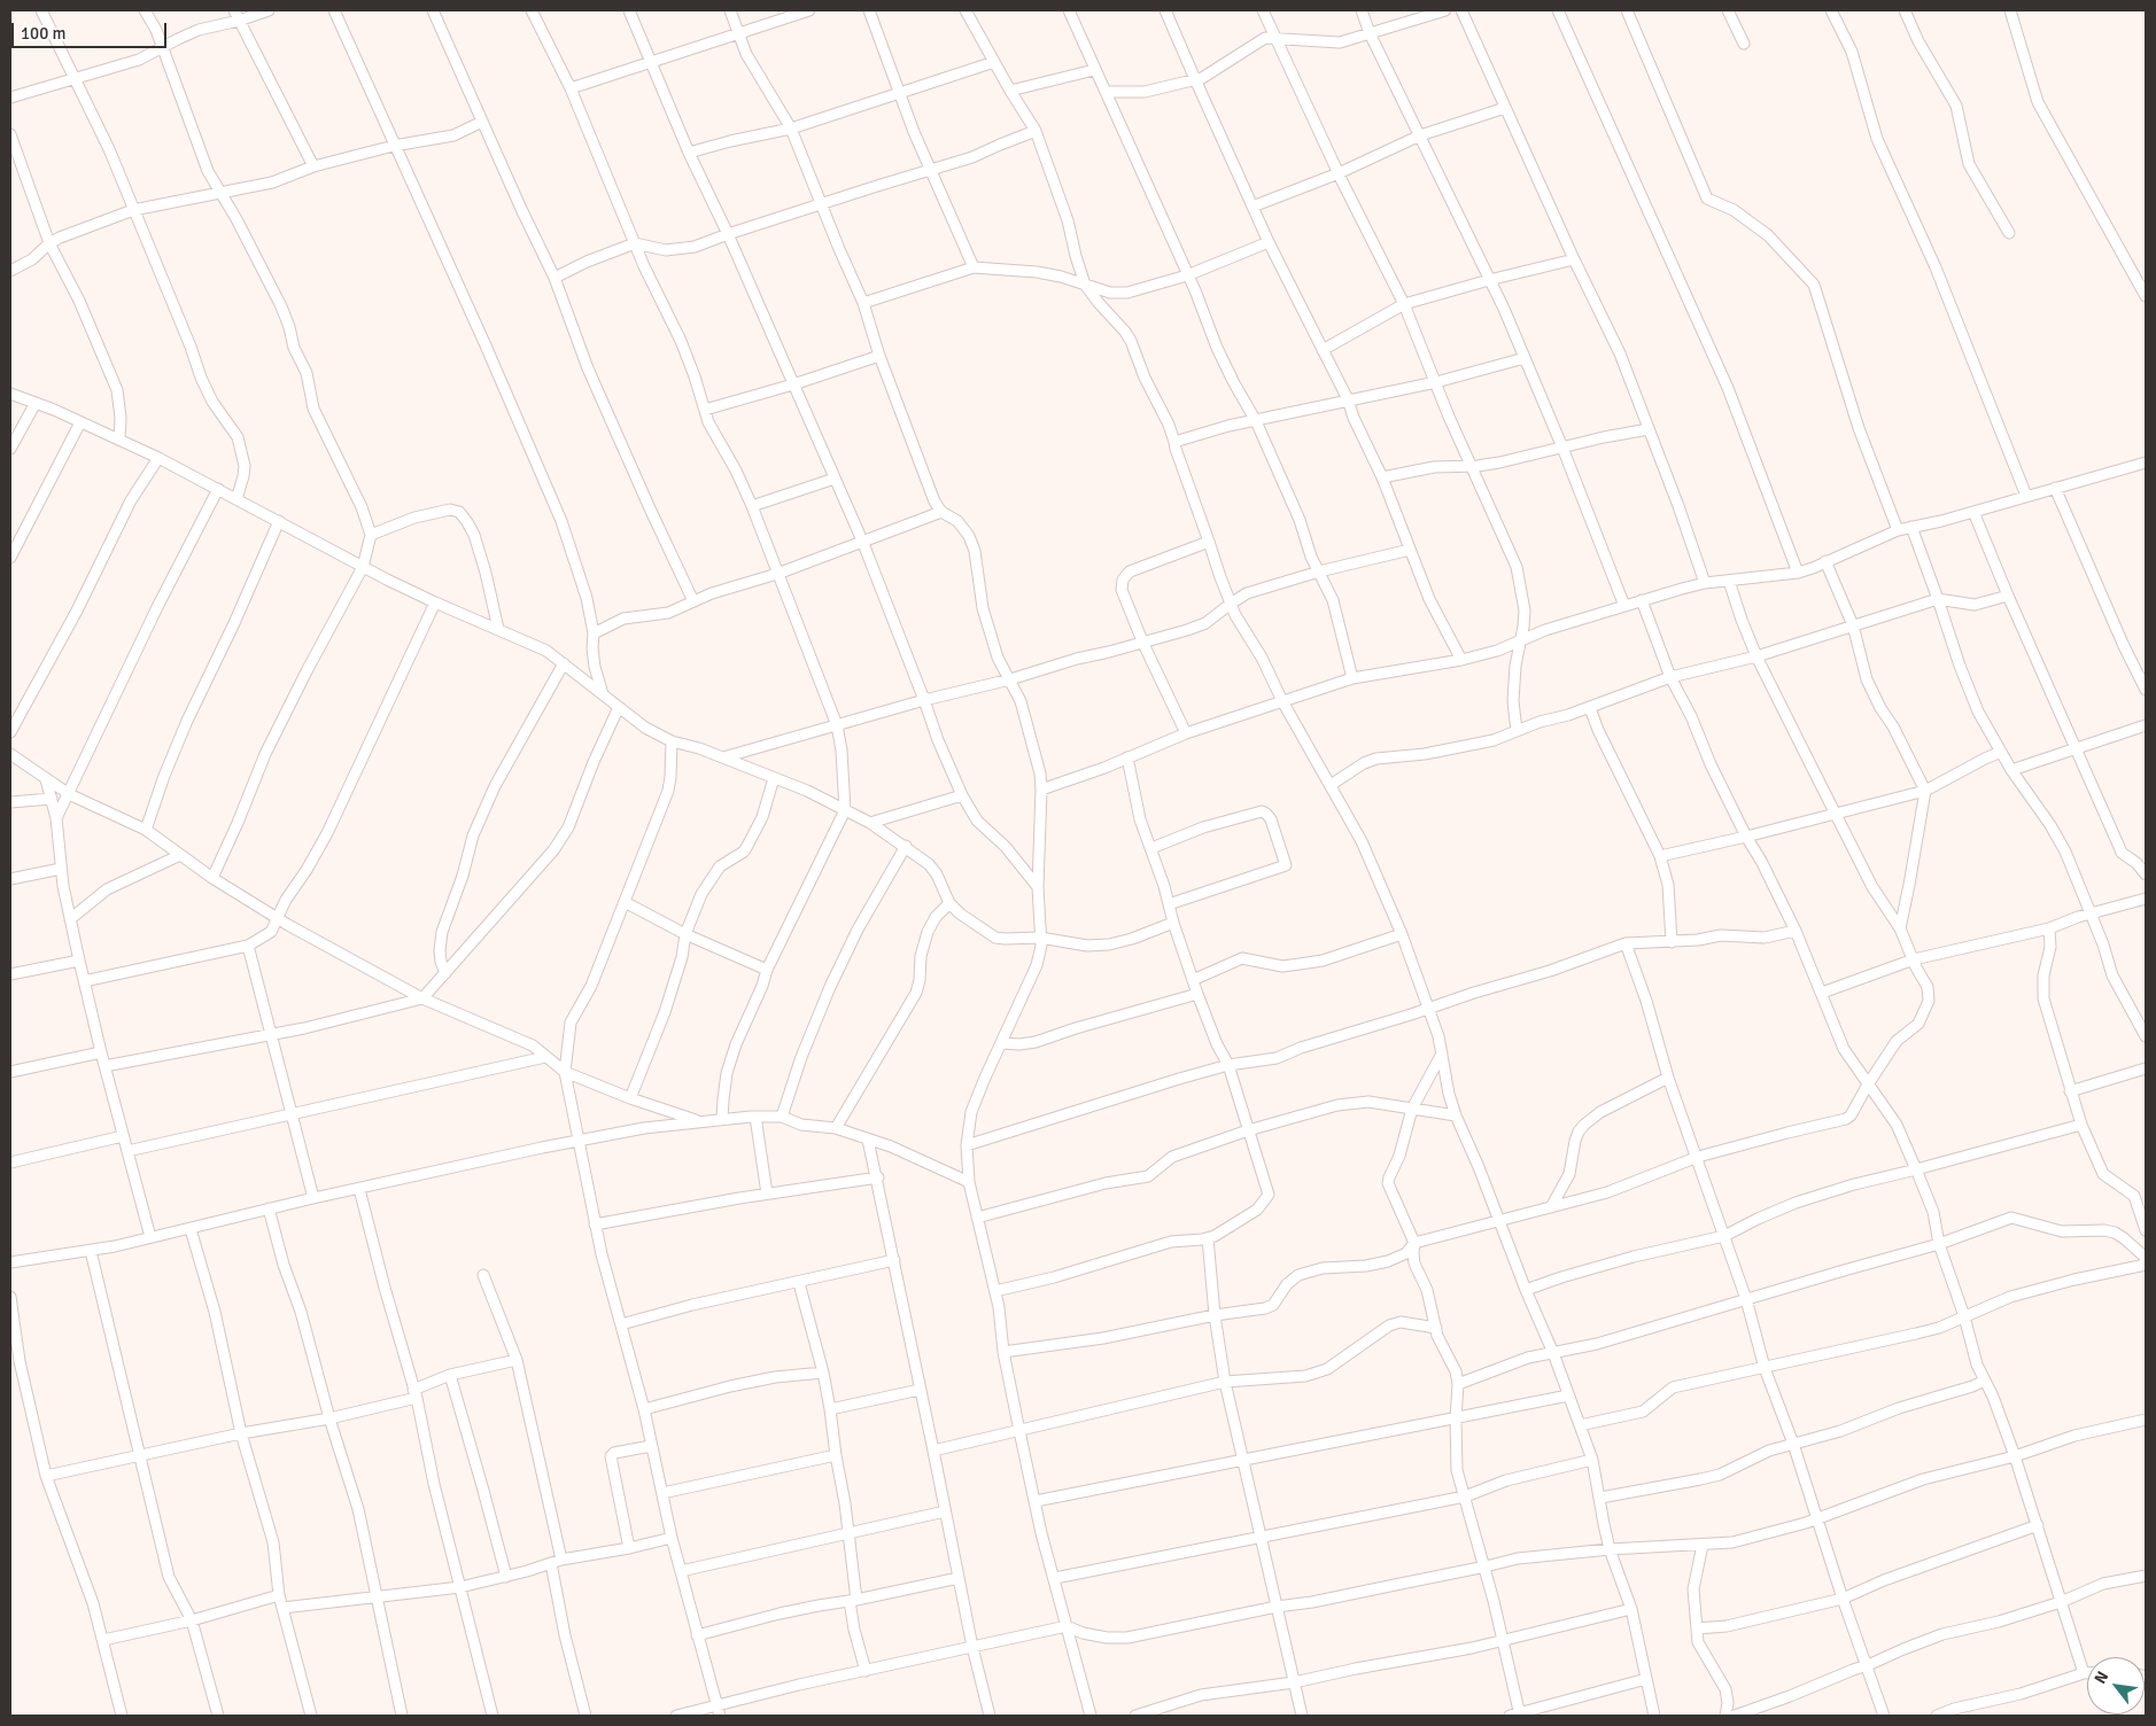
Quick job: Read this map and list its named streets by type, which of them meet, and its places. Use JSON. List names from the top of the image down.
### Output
{
  "scale_bar": "100 m",
  "north": "top left"
}
